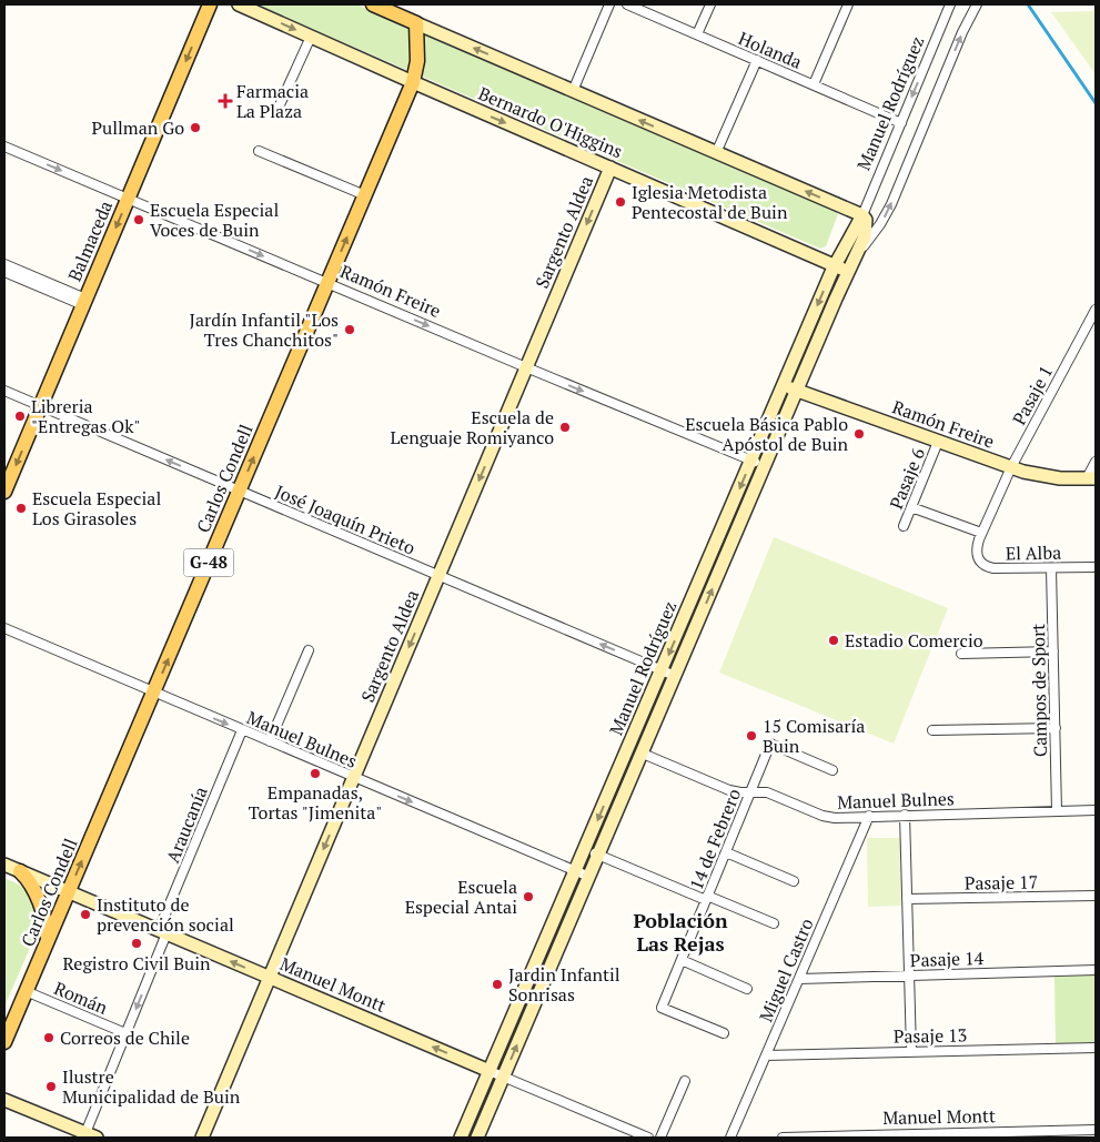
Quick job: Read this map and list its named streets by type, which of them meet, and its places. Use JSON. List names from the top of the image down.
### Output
{
  "streets": {
    "main road": [
      "Manuel Rodríguez",
      "Bernardo O'Higgins",
      "Sargento Aldea",
      "Balmaceda",
      "Ramón Freire",
      "Carlos Condell",
      "G-48",
      "Manuel Montt"
    ],
    "street": [
      "Holanda",
      "Pasaje 1",
      "Pasaje 6",
      "José Joaquín Prieto",
      "El Alba",
      "Campos de Sport",
      "Manuel Bulnes",
      "Araucanía",
      "14 de Febrero",
      "Pasaje 17",
      "Pasaje 14",
      "Miguel Castro",
      "Román",
      "Pasaje 13"
    ]
  },
  "crossings": [
    ["Holanda", "Manuel Rodríguez"],
    ["Manuel Rodríguez", "Bernardo O'Higgins"],
    ["Manuel Rodríguez", "Ramón Freire"],
    ["Manuel Rodríguez", "José Joaquín Prieto"],
    ["Manuel Rodríguez", "Manuel Bulnes"],
    ["Manuel Rodríguez", "Manuel Montt"],
    ["Bernardo O'Higgins", "Sargento Aldea"],
    ["Bernardo O'Higgins", "Carlos Condell"],
    ["Bernardo O'Higgins", "G-48"],
    ["Sargento Aldea", "Ramón Freire"],
    ["Sargento Aldea", "José Joaquín Prieto"],
    ["Sargento Aldea", "Manuel Bulnes"],
    ["Sargento Aldea", "Manuel Montt"],
    ["Balmaceda", "Ramón Freire"],
    ["Balmaceda", "José Joaquín Prieto"],
    ["Ramón Freire", "Pasaje 1"],
    ["Ramón Freire", "Carlos Condell"],
    ["Ramón Freire", "Pasaje 6"],
    ["Pasaje 1", "El Alba"],
    ["Carlos Condell", "José Joaquín Prieto"],
    ["Carlos Condell", "G-48"],
    ["Carlos Condell", "Manuel Bulnes"],
    ["Carlos Condell", "Manuel Montt"],
    ["Carlos Condell", "Román"],
    ["El Alba", "Campos de Sport"],
    ["Campos de Sport", "Manuel Bulnes"],
    ["Manuel Bulnes", "Araucanía"],
    ["Manuel Bulnes", "14 de Febrero"],
    ["Manuel Bulnes", "Miguel Castro"],
    ["Araucanía", "Manuel Montt"],
    ["Pasaje 14", "Miguel Castro"],
    ["Miguel Castro", "Pasaje 13"]
  ],
  "one_way": [
    "Sargento Aldea",
    "Balmaceda",
    "Ramón Freire",
    "Carlos Condell",
    "José Joaquín Prieto",
    "Manuel Montt"
  ],
  "districts": ["Población Las Rejas"],
  "places": {
    "health": ["Farmacia La Plaza"],
    "other": [
      "Pullman Go",
      "Iglesia Metodista Pentecostal de Buin",
      "Escuela Especial Voces de Buin",
      "Jardín Infantil \"Los Tres Chanchitos\"",
      "Libreria \"Entregas Ok\"",
      "Escuela de Lenguaje Romiyanco",
      "Escuela Básica Pablo Apóstol de Buin",
      "Escuela Especial Los Girasoles",
      "Estadio Comercio",
      "15 Comisaría Buin",
      "Empanadas, Tortas \"Jimenita\"",
      "Escuela Especial Antai",
      "Instituto de prevención social",
      "Registro Civil Buin",
      "Jardin Infantil Sonrisas",
      "Correos de Chile",
      "Ilustre Municipalidad de Buin"
    ]
  }
}
